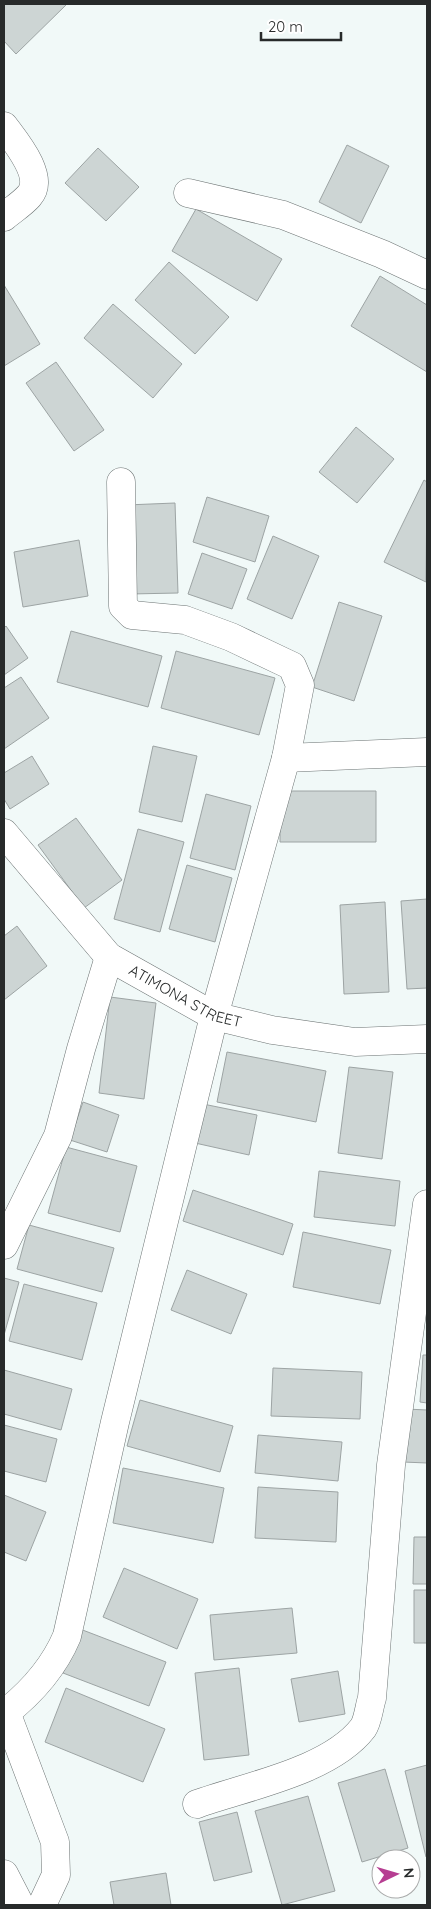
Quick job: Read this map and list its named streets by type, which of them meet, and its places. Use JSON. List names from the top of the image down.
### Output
{
  "streets": {
    "street": ["ATIMONA STREET"]
  },
  "scale_bar": "20 m",
  "north": "right"
}
